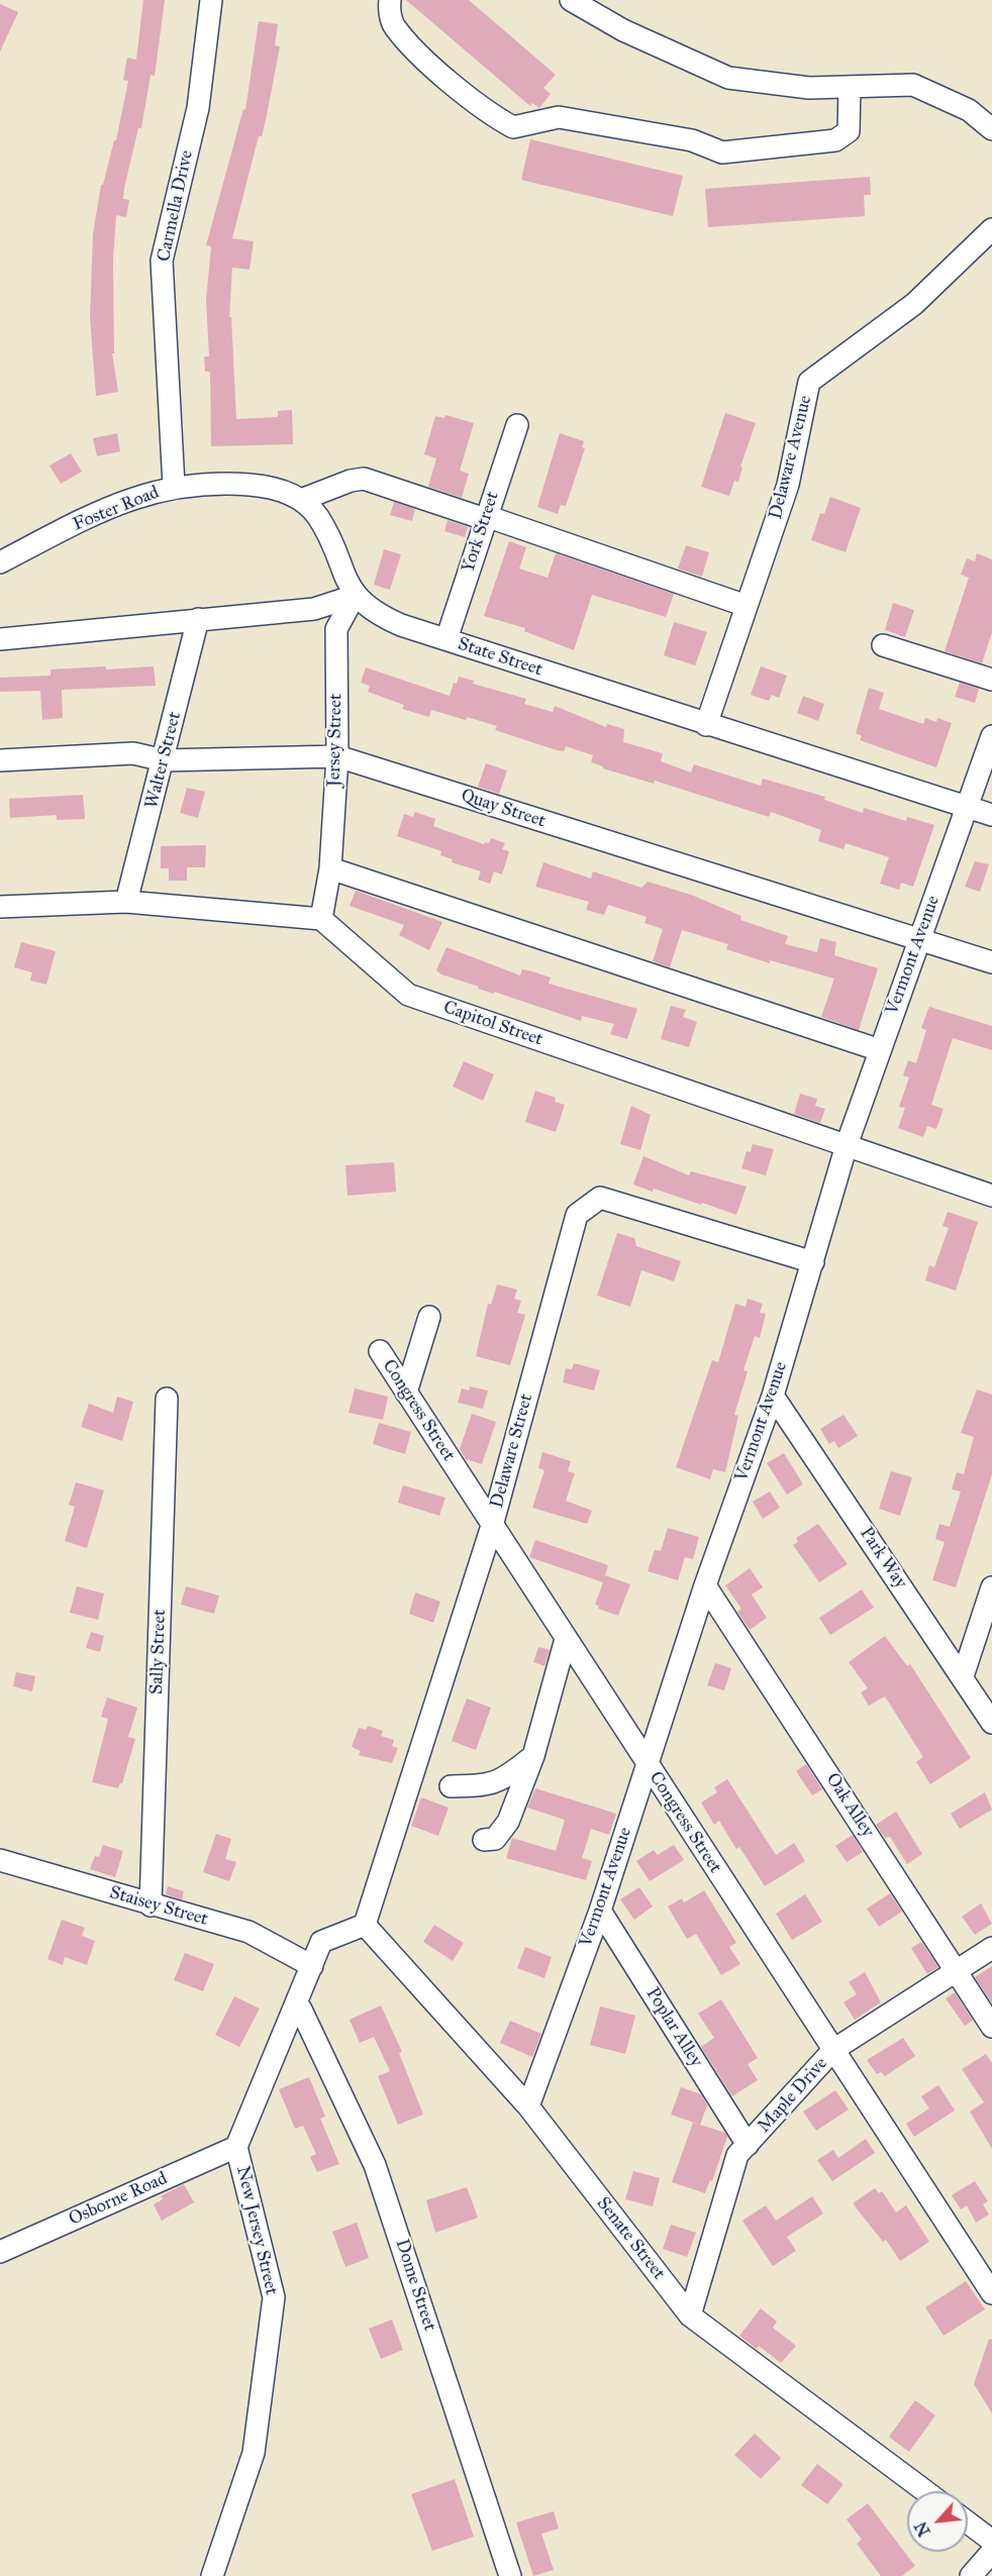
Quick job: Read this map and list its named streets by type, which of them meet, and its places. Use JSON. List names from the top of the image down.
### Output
{
  "streets": {
    "street": [
      "Carmella Drive",
      "Delaware Avenue",
      "Foster Road",
      "York Street",
      "State Street",
      "Jersey Street",
      "Walter Street",
      "Quay Street",
      "Vermont Avenue",
      "Capitol Street",
      "Congress Street",
      "Delaware Street",
      "Park Way",
      "Sally Street",
      "Oak Alley",
      "Staisey Street",
      "Poplar Alley",
      "Maple Drive",
      "Osborne Road",
      "New Jersey Street",
      "Senate Street",
      "Dome Street"
    ]
  },
  "crossings": [
    ["Carmella Drive", "Foster Road"],
    ["Delaware Avenue", "State Street"],
    ["Foster Road", "State Street"],
    ["Foster Road", "Jersey Street"],
    ["York Street", "State Street"],
    ["State Street", "Jersey Street"],
    ["State Street", "Vermont Avenue"],
    ["Jersey Street", "Quay Street"],
    ["Jersey Street", "Capitol Street"],
    ["Walter Street", "Quay Street"],
    ["Quay Street", "Vermont Avenue"],
    ["Vermont Avenue", "Capitol Street"],
    ["Vermont Avenue", "Congress Street"],
    ["Vermont Avenue", "Delaware Street"],
    ["Vermont Avenue", "Park Way"],
    ["Vermont Avenue", "Oak Alley"],
    ["Vermont Avenue", "Poplar Alley"],
    ["Vermont Avenue", "Senate Street"],
    ["Congress Street", "Delaware Street"],
    ["Congress Street", "Maple Drive"],
    ["Delaware Street", "New Jersey Street"],
    ["Delaware Street", "Senate Street"],
    ["Sally Street", "Staisey Street"],
    ["Oak Alley", "Maple Drive"],
    ["Staisey Street", "New Jersey Street"],
    ["Poplar Alley", "Maple Drive"],
    ["Maple Drive", "Senate Street"],
    ["Osborne Road", "New Jersey Street"],
    ["New Jersey Street", "Senate Street"],
    ["New Jersey Street", "Dome Street"]
  ],
  "north": "bottom left"
}
